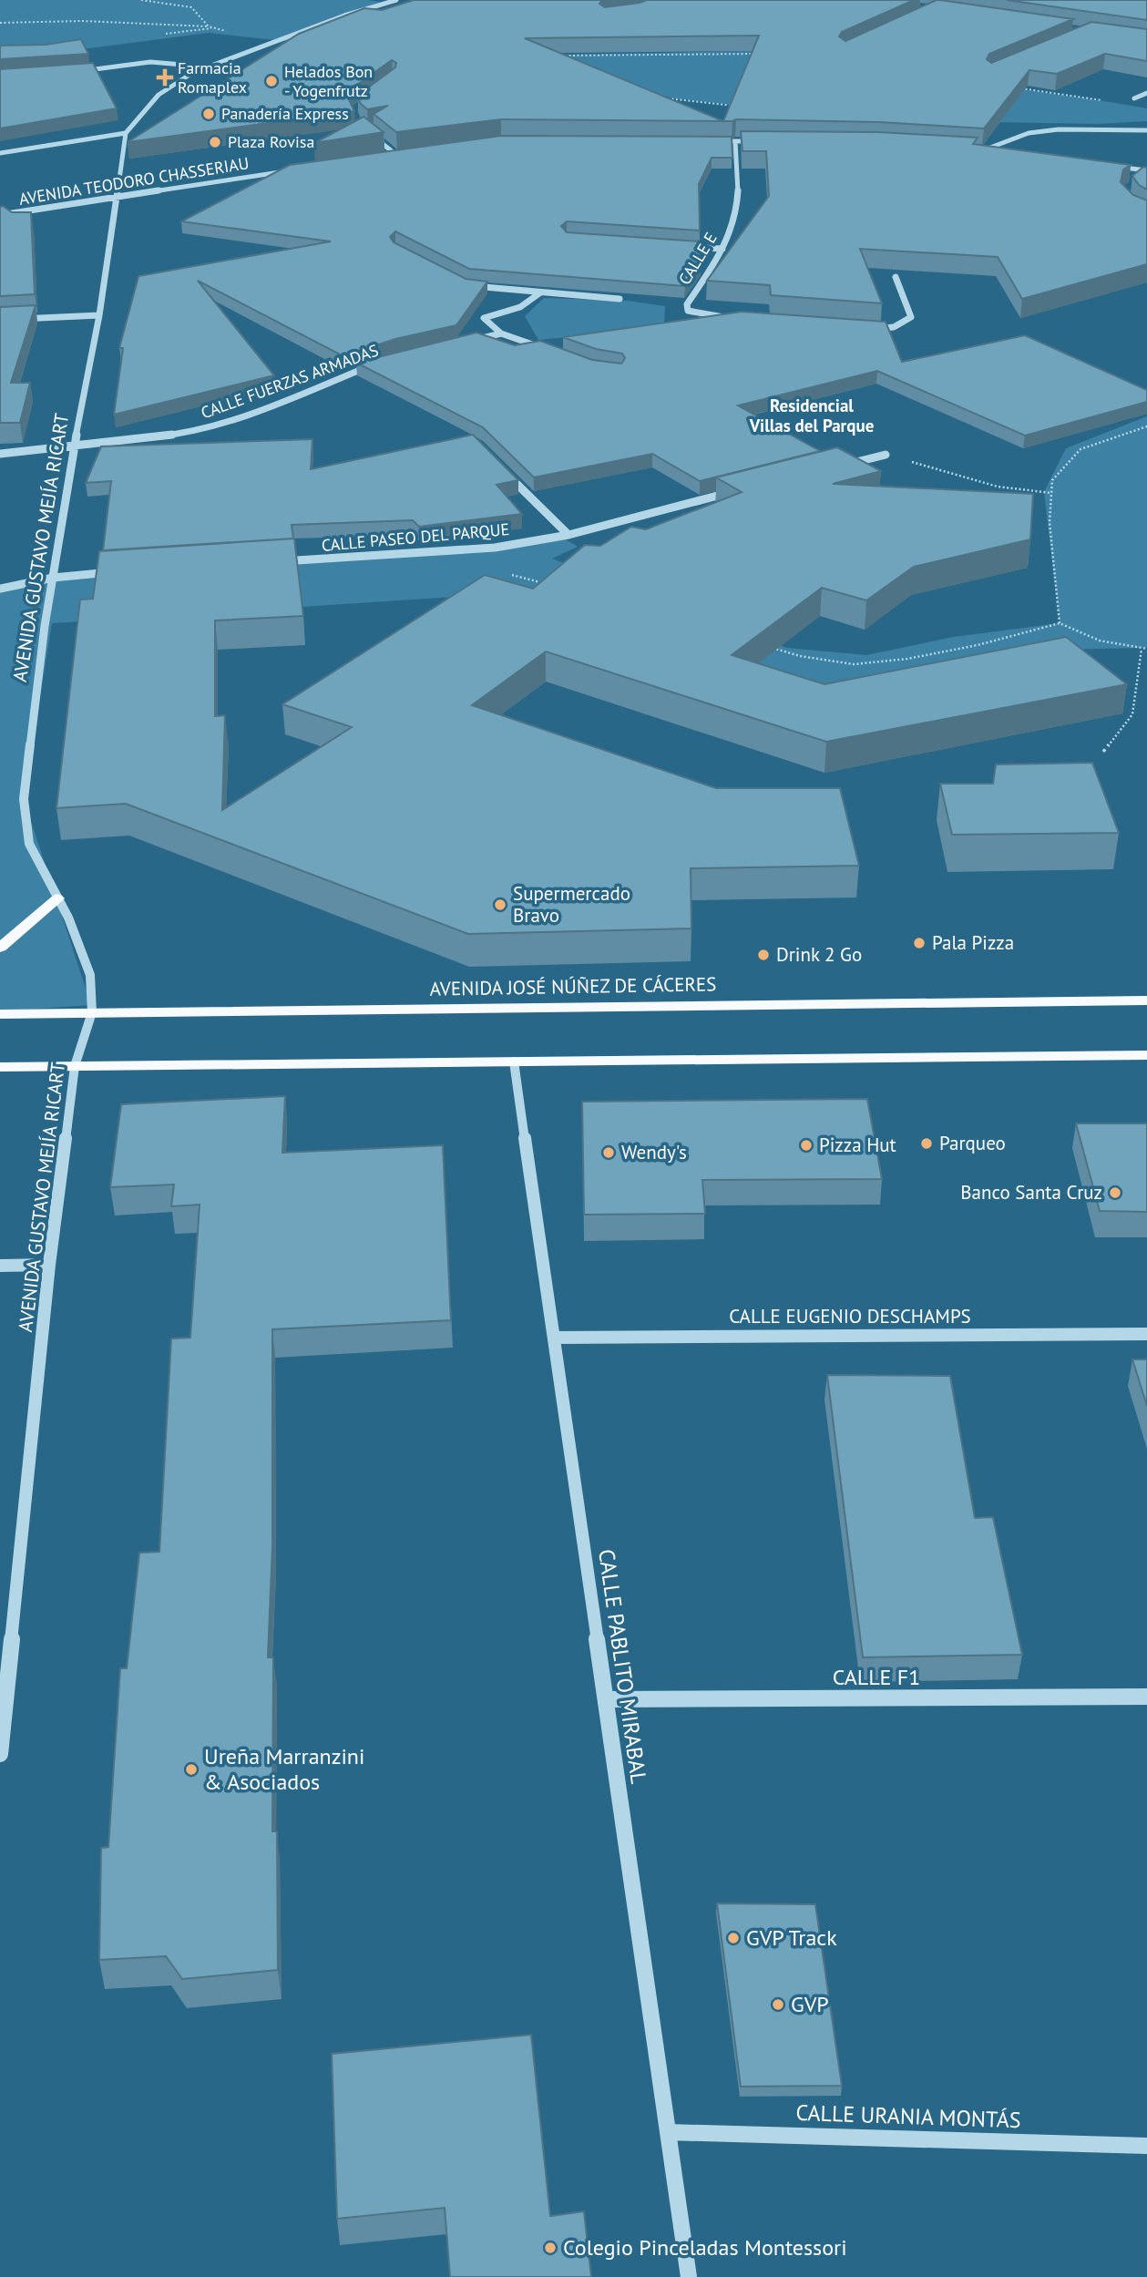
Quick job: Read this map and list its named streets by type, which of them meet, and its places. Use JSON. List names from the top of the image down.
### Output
{
  "streets": {
    "main road": ["AVENIDA JOSÉ NÚÑEZ DE CÁCERES"],
    "street": [
      "AVENIDA TEODORO CHASSERIAU",
      "CALLE E",
      "CALLE FUERZAS ARMADAS",
      "CALLE PASEO DEL PARQUE",
      "AVENIDA GUSTAVO MEJÍA RICART",
      "CALLE EUGENIO DESCHAMPS",
      "CALLE PABLITO MIRABAL",
      "CALLE F1",
      "CALLE URANIA MONTÁS"
    ]
  },
  "crossings": [
    ["AVENIDA TEODORO CHASSERIAU", "AVENIDA GUSTAVO MEJÍA RICART"],
    ["CALLE FUERZAS ARMADAS", "AVENIDA GUSTAVO MEJÍA RICART"],
    ["AVENIDA GUSTAVO MEJÍA RICART", "AVENIDA JOSÉ NÚÑEZ DE CÁCERES"],
    ["CALLE EUGENIO DESCHAMPS", "CALLE PABLITO MIRABAL"],
    ["CALLE PABLITO MIRABAL", "CALLE F1"],
    ["CALLE PABLITO MIRABAL", "CALLE URANIA MONTÁS"]
  ],
  "districts": ["Residencial Villas del Parque"],
  "places": {
    "health": ["Farmacia Romaplex"],
    "other": [
      "Helados Bon - Yogenfrutz",
      "Panadería Express",
      "Plaza Rovisa",
      "Supermercado Bravo",
      "Pala Pizza",
      "Drink 2 Go",
      "Parqueo",
      "Pizza Hut",
      "Wendy's",
      "Banco Santa Cruz",
      "Ureña Marranzini & Asociados",
      "GVP Track",
      "GVP",
      "Colegio Pinceladas Montessori"
    ]
  }
}
